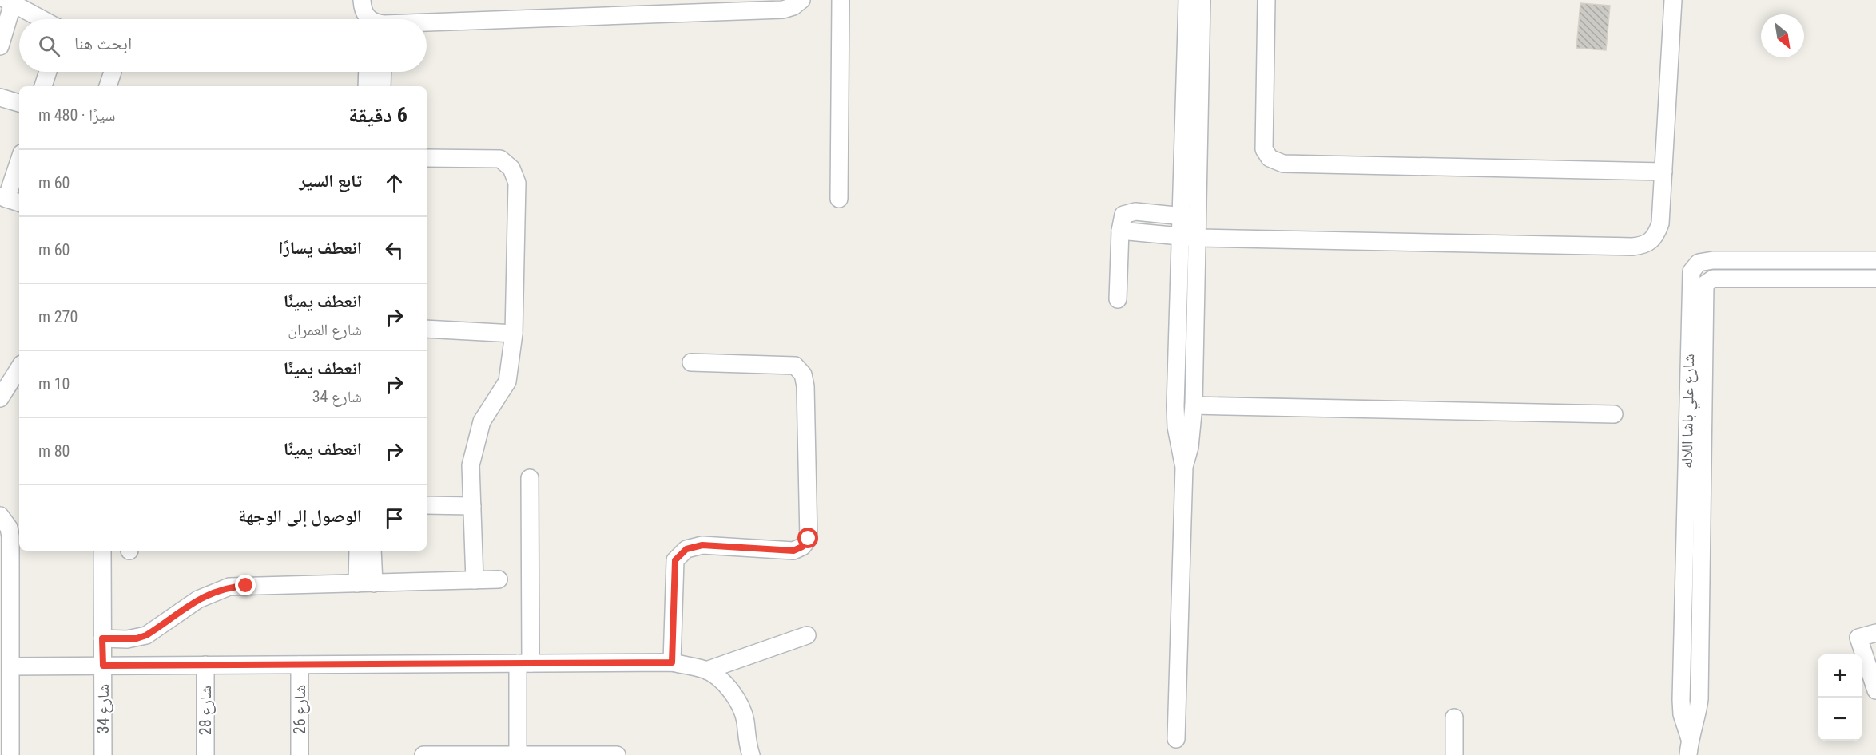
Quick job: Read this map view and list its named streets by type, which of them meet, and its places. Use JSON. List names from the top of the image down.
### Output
{
  "streets": {
    "street": [
      "شارع علي باشا اللاله",
      "شارع 34",
      "شارع 26",
      "شارع 28"
    ]
  },
  "north": "bottom right",
  "page": {
    "search": "ابحث هنا",
    "heading": ["6 دقيقة", "سيرًا · 480 m"],
    "list": [
      ["تابع السير", "60 m"],
      ["انعطف يسارًا", "60 m"],
      ["انعطف يمينًا", "شارع العمران", "270 m"],
      ["انعطف يمينًا", "شارع 34", "10 m"],
      ["انعطف يمينًا", "80 m"],
      "الوصول إلى الوجهة"
    ],
    "map_buttons": ["+", "−"]
  }
}
